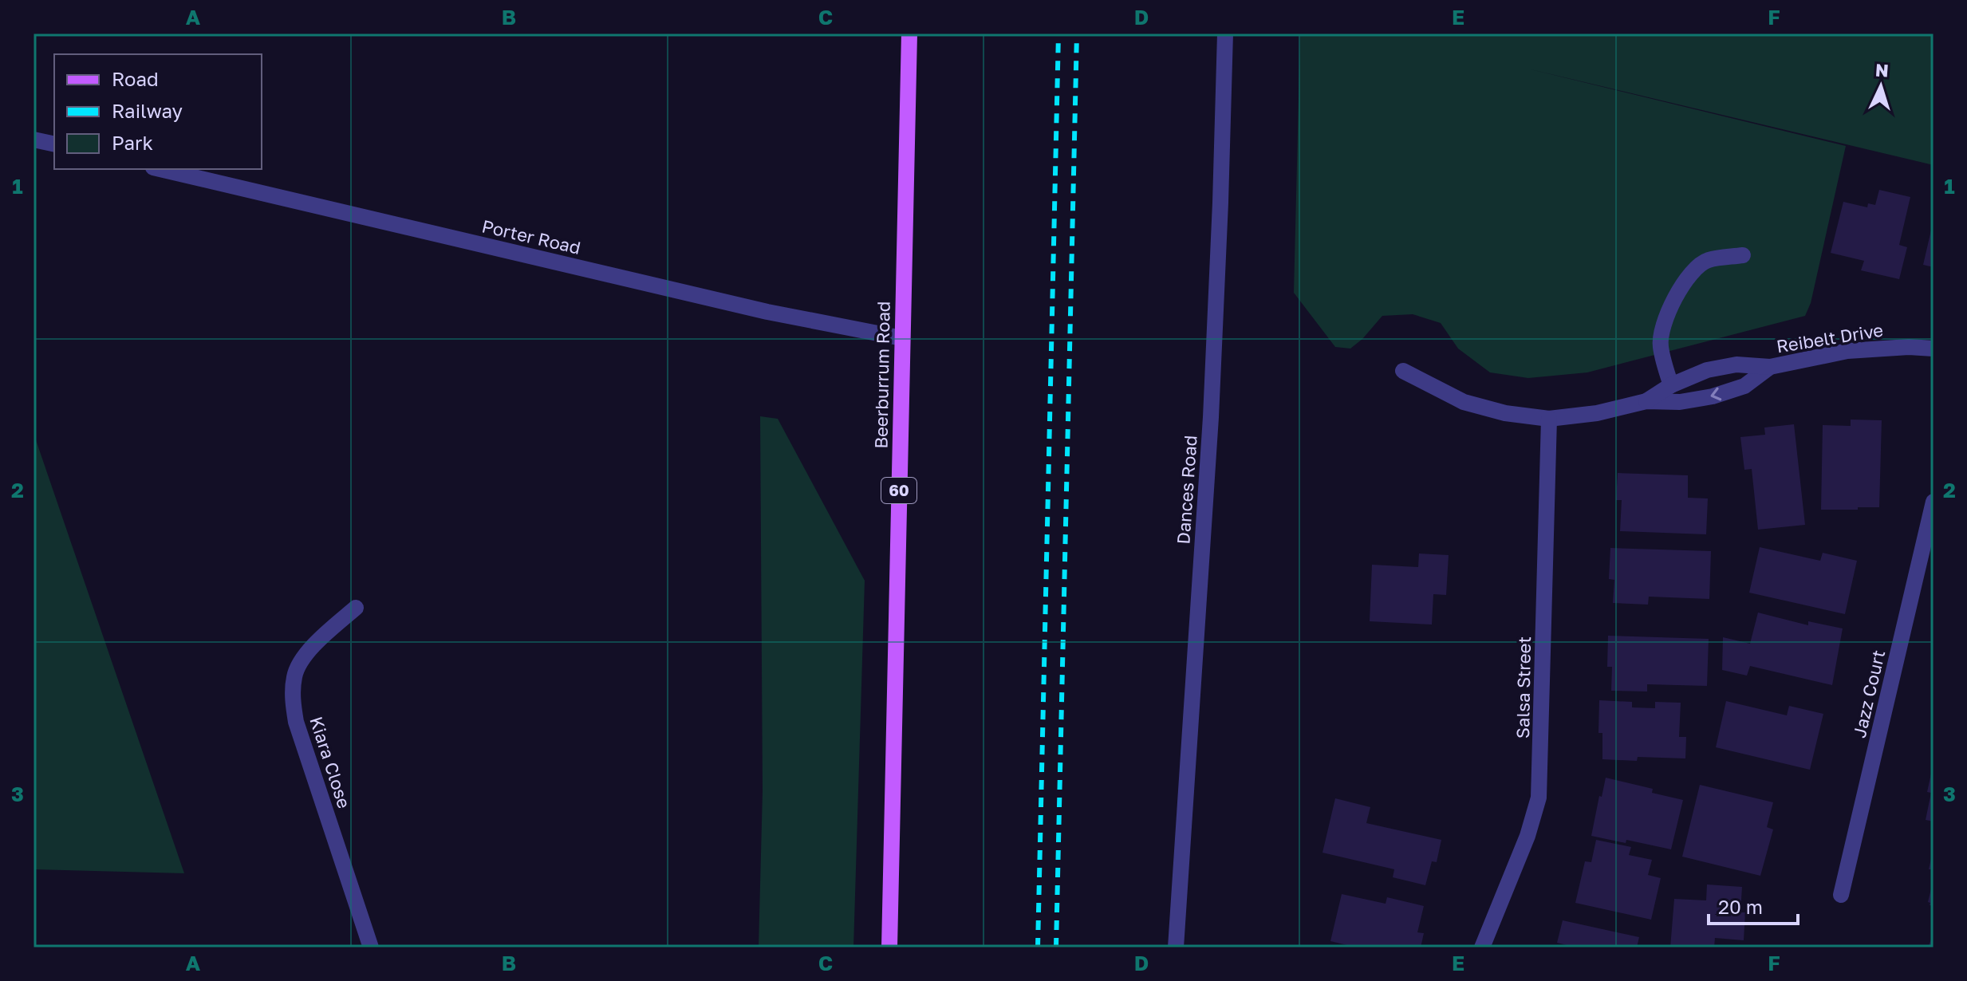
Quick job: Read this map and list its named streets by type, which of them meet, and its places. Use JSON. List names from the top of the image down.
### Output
{
  "streets": {
    "main road": ["Beerburrum Road", "60"],
    "street": [
      "Porter Road",
      "Reibelt Drive",
      "Dances Road",
      "Salsa Street",
      "Jazz Court",
      "Kiara Close"
    ]
  },
  "crossings": [
    ["Porter Road", "Beerburrum Road"],
    ["Reibelt Drive", "Salsa Street"]
  ],
  "legend": ["Road", "Railway", "Park"],
  "scale_bar": "20 m",
  "north": "top",
  "grid": {
    "columns": [
      "A",
      "B",
      "C",
      "D",
      "E",
      "F"
    ],
    "rows": ["1", "2", "3"]
  }
}
